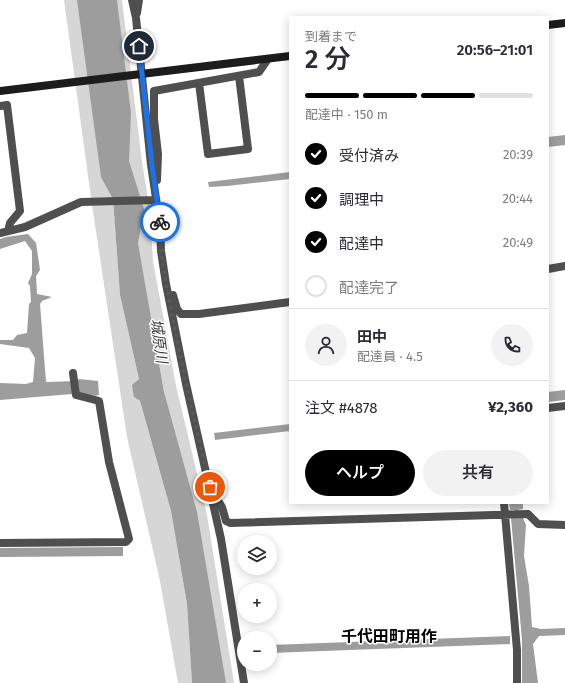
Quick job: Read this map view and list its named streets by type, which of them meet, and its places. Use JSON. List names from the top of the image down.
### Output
{
  "districts": ["千代田町用作"],
  "water": ["城原川"],
  "page": {
    "heading": ["2 分", "到着まで", "20:56–21:01"],
    "panel": [
      "田中",
      "配達員 · 4.5",
      "注文 #4878",
      "¥2,360"
    ],
    "bar": "配達中 · 150 m",
    "list": [
      ["受付済み", "20:39"],
      ["調理中", "20:44"],
      ["配達中", "20:49"],
      "配達完了"
    ],
    "buttons": ["ヘルプ", "共有"],
    "map_buttons": ["+", "−"]
  }
}
